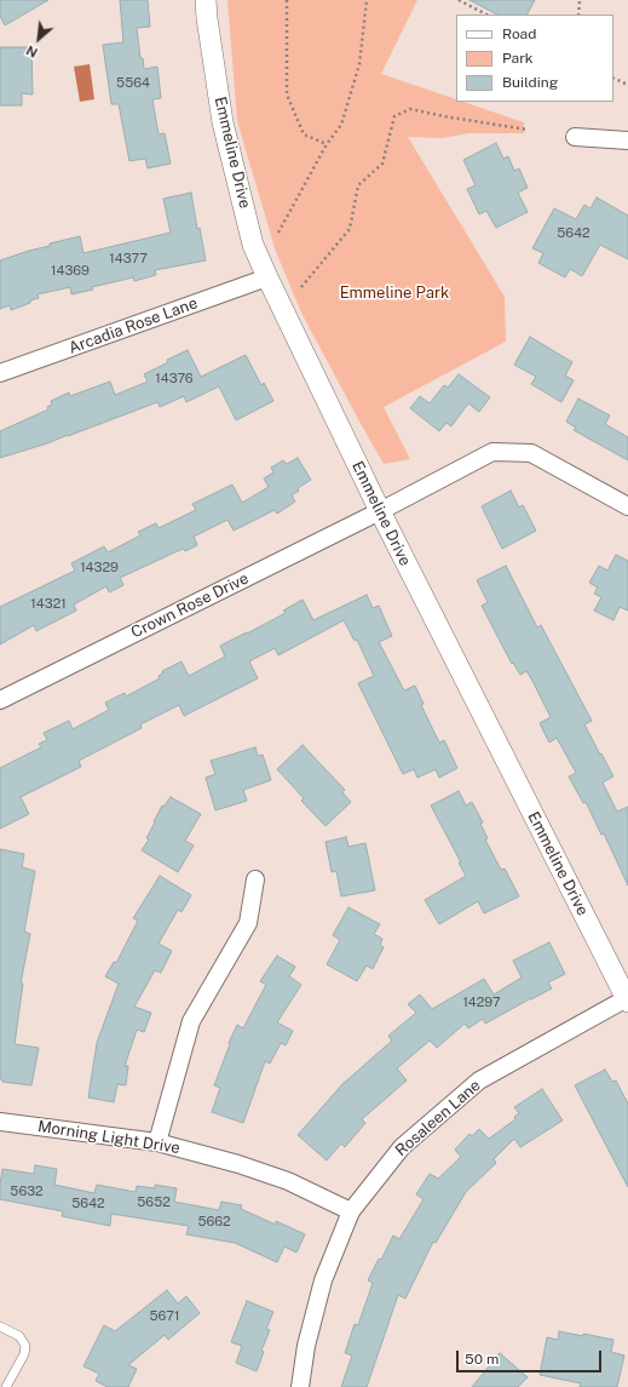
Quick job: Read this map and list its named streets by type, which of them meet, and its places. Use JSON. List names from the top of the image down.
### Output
{
  "streets": {
    "street": [
      "Emmeline Drive",
      "Arcadia Rose Lane",
      "Crown Rose Drive",
      "Rosaleen Lane",
      "Morning Light Drive"
    ]
  },
  "crossings": [
    ["Emmeline Drive", "Arcadia Rose Lane"],
    ["Emmeline Drive", "Crown Rose Drive"],
    ["Emmeline Drive", "Rosaleen Lane"],
    ["Rosaleen Lane", "Morning Light Drive"]
  ],
  "parks": ["Emmeline Park"],
  "house_numbers": [
    "5564",
    "5642",
    "14377",
    "14369",
    "14376",
    "14329",
    "14321",
    "14297",
    "5632",
    "5652",
    "5642",
    "5662",
    "5671"
  ],
  "legend": ["Road", "Park", "Building"],
  "scale_bar": "50 m",
  "north": "bottom left"
}
